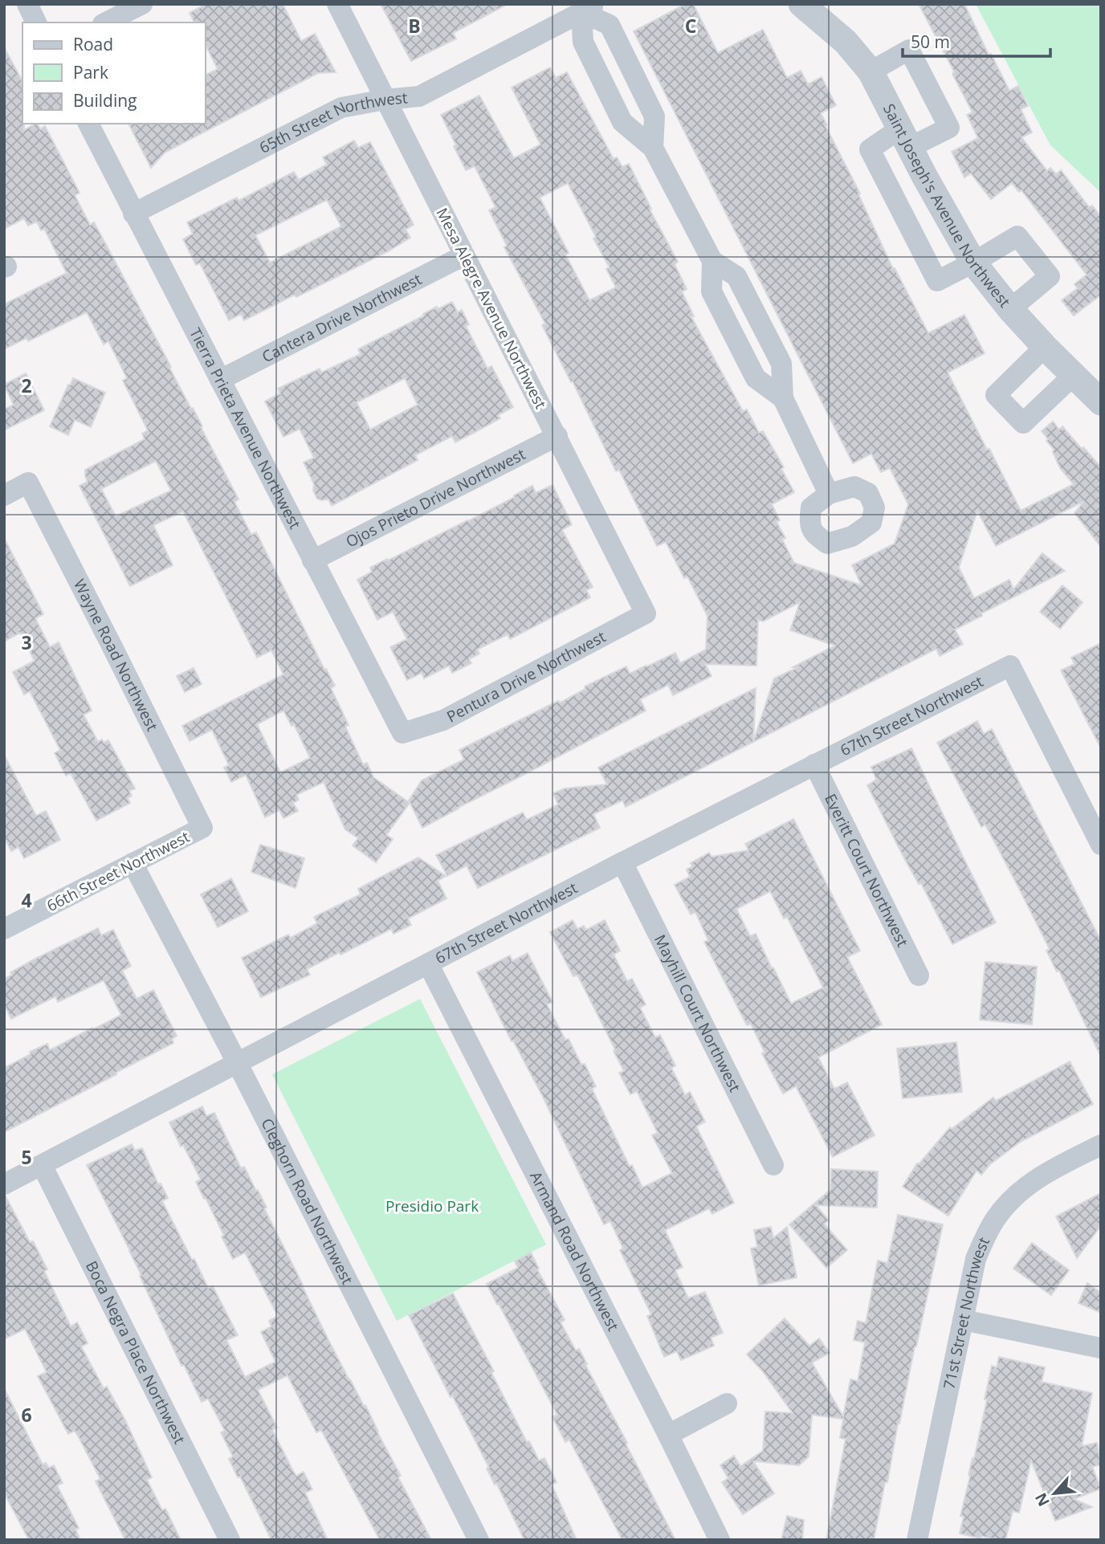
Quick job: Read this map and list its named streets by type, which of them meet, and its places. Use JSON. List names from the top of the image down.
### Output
{
  "streets": {
    "street": [
      "65th Street Northwest",
      "Saint Joseph's Avenue Northwest",
      "Mesa Alegre Avenue Northwest",
      "Cantera Drive Northwest",
      "Tierra Prieta Avenue Northwest",
      "Ojos Prieto Drive Northwest",
      "Wayne Road Northwest",
      "Pentura Drive Northwest",
      "67th Street Northwest",
      "Everitt Court Northwest",
      "66th Street Northwest",
      "Mayhill Court Northwest",
      "Cleghorn Road Northwest",
      "Armand Road Northwest",
      "71st Street Northwest",
      "Boca Negra Place Northwest"
    ]
  },
  "crossings": [
    ["65th Street Northwest", "Mesa Alegre Avenue Northwest"],
    ["65th Street Northwest", "Tierra Prieta Avenue Northwest"],
    ["Mesa Alegre Avenue Northwest", "Cantera Drive Northwest"],
    ["Mesa Alegre Avenue Northwest", "Ojos Prieto Drive Northwest"],
    ["Mesa Alegre Avenue Northwest", "Pentura Drive Northwest"],
    ["Cantera Drive Northwest", "Tierra Prieta Avenue Northwest"],
    ["Tierra Prieta Avenue Northwest", "Ojos Prieto Drive Northwest"],
    ["Tierra Prieta Avenue Northwest", "Pentura Drive Northwest"],
    ["Wayne Road Northwest", "66th Street Northwest"],
    ["67th Street Northwest", "Everitt Court Northwest"],
    ["67th Street Northwest", "Mayhill Court Northwest"],
    ["67th Street Northwest", "Cleghorn Road Northwest"],
    ["67th Street Northwest", "Armand Road Northwest"],
    ["67th Street Northwest", "Boca Negra Place Northwest"],
    ["66th Street Northwest", "Cleghorn Road Northwest"]
  ],
  "parks": ["Presidio Park"],
  "legend": ["Road", "Park", "Building"],
  "scale_bar": "50 m",
  "north": "bottom left",
  "grid": {
    "columns": ["B", "C"],
    "rows": [
      "2",
      "3",
      "4",
      "5",
      "6"
    ]
  }
}
